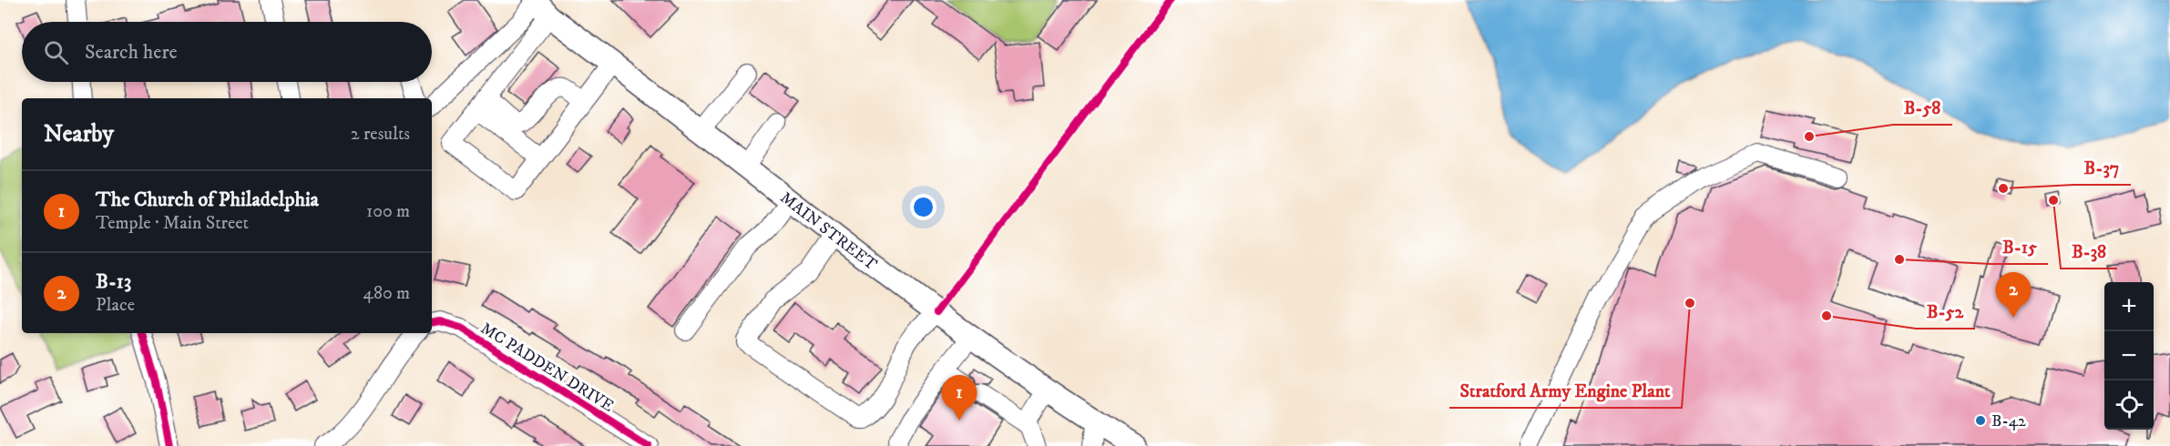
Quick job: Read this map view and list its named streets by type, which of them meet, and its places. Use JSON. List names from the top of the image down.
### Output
{
  "streets": {
    "main road": ["MAIN STREET"],
    "street": ["MC PADDEN DRIVE"]
  },
  "places": [
    "B-58",
    "B-37",
    "B-38",
    "B-15",
    "Stratford Army Engine Plant",
    "B-52",
    "B-42"
  ],
  "page": {
    "search": "Search here",
    "heading": ["Nearby", "2 results"],
    "list": [
      {
        "mark": "1",
        "name": "The Church of Philadelphia",
        "note": "Temple · Main Street",
        "value": "100 m"
      },
      {
        "mark": "2",
        "name": "B-13",
        "note": "Place",
        "value": "480 m"
      }
    ],
    "pins": ["2", "1"],
    "map_buttons": ["+", "−"]
  }
}
